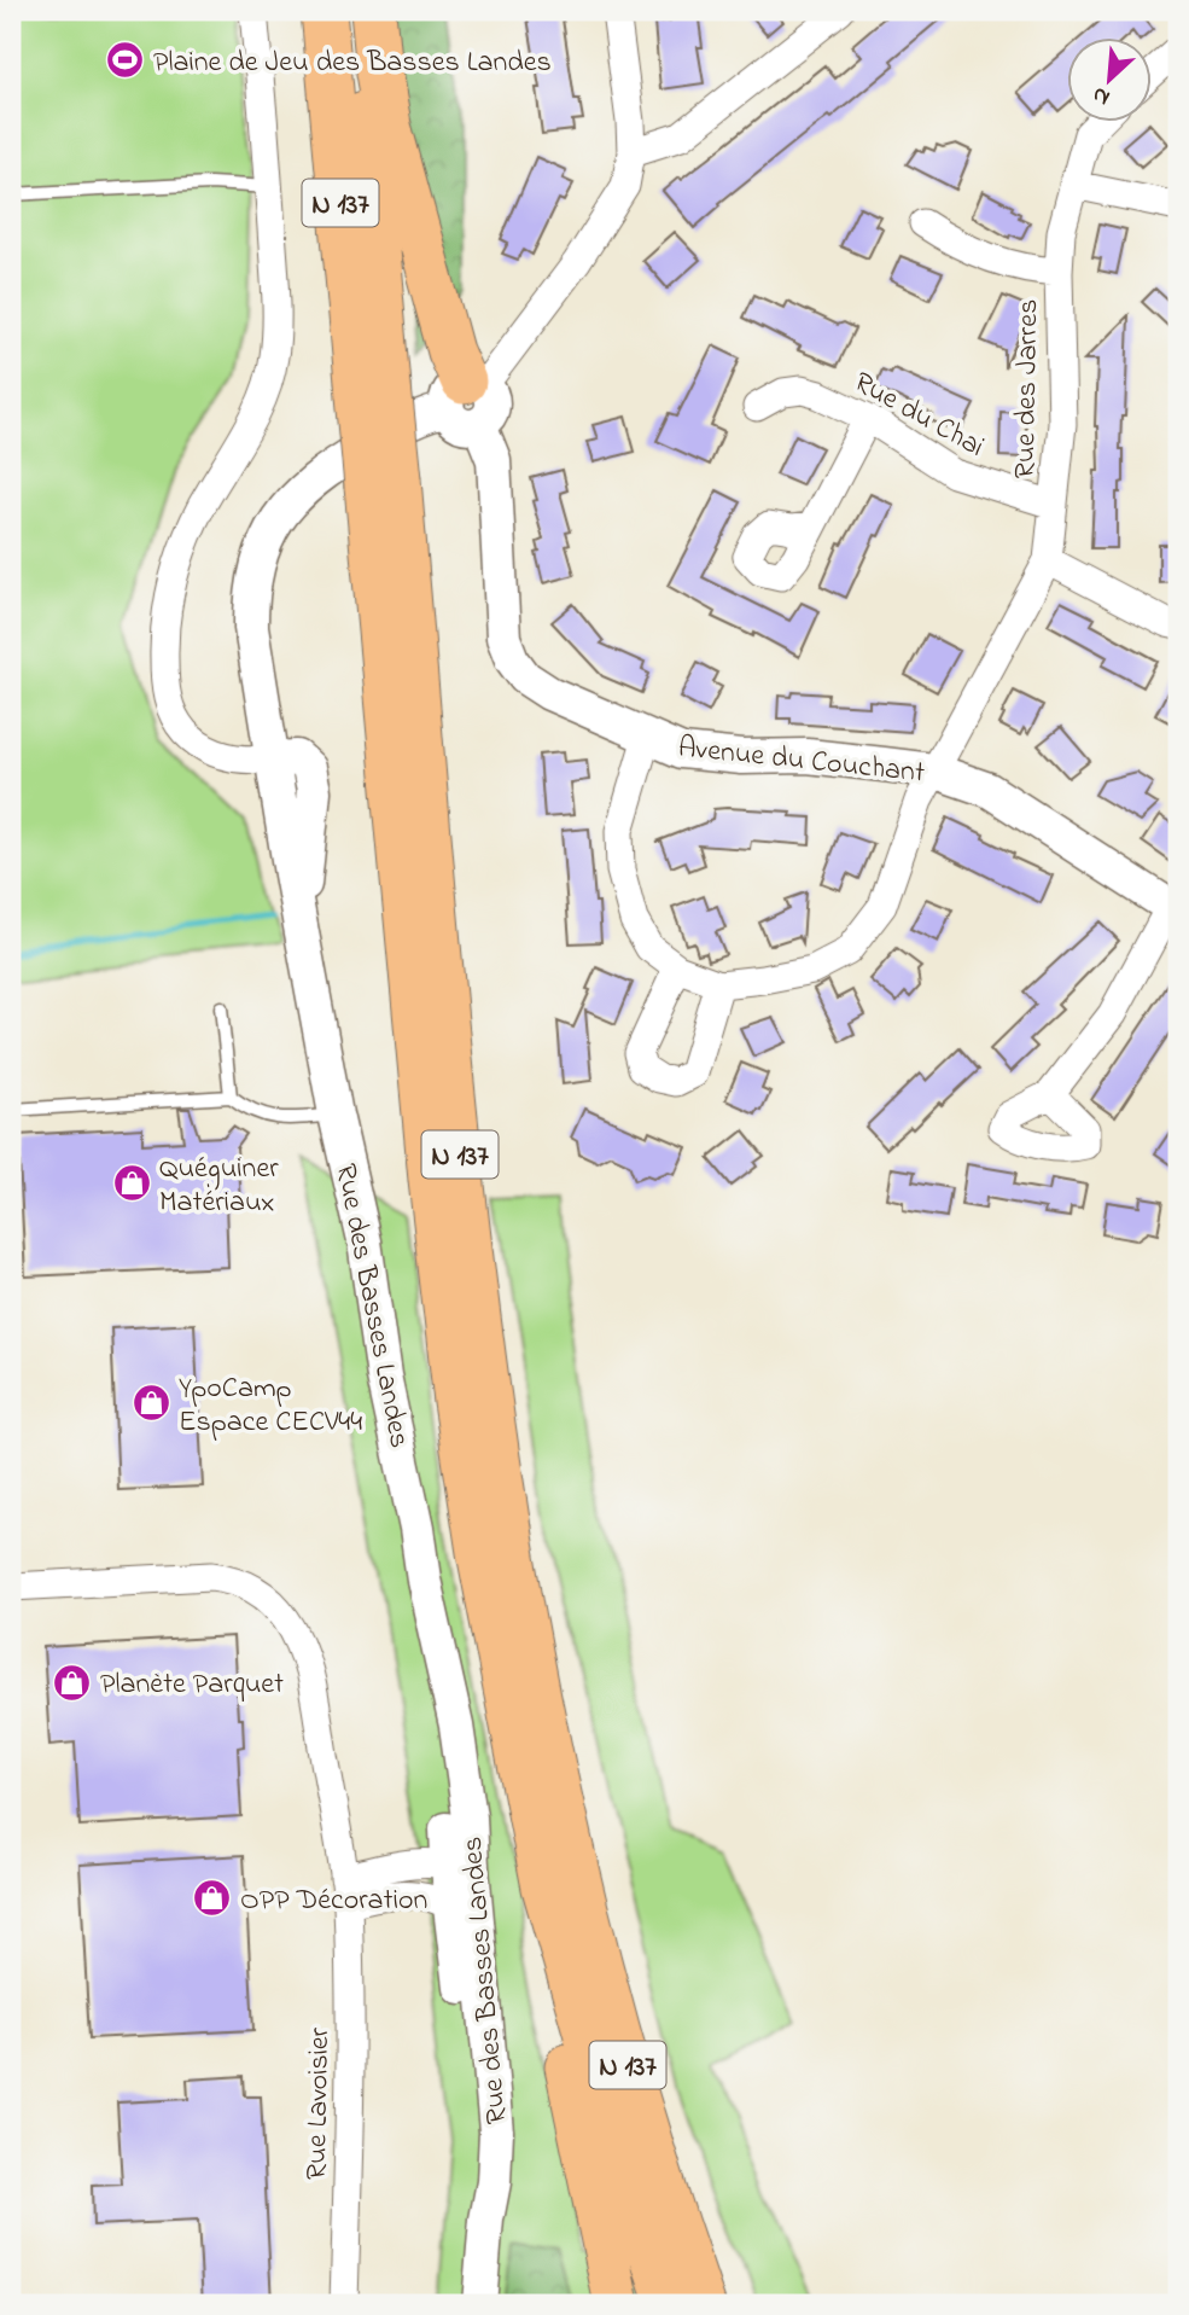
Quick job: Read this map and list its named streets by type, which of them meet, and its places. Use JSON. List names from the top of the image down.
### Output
{
  "streets": {
    "highway": ["N 137"],
    "street": [
      "Rue des Jarres",
      "Rue du Chai",
      "Avenue du Couchant",
      "Rue des Basses Landes",
      "Rue Lavoisier"
    ]
  },
  "crossings": [
    ["Rue des Jarres", "Rue du Chai"],
    ["Rue des Jarres", "Avenue du Couchant"]
  ],
  "places": {
    "sports": ["Plaine de Jeu des Basses Landes"],
    "shop": [
      "Quéguiner Matériaux",
      "YpoCamp Espace CECV44",
      "Planète Parquet",
      "OPP Décoration"
    ]
  },
  "north": "bottom left"
}
